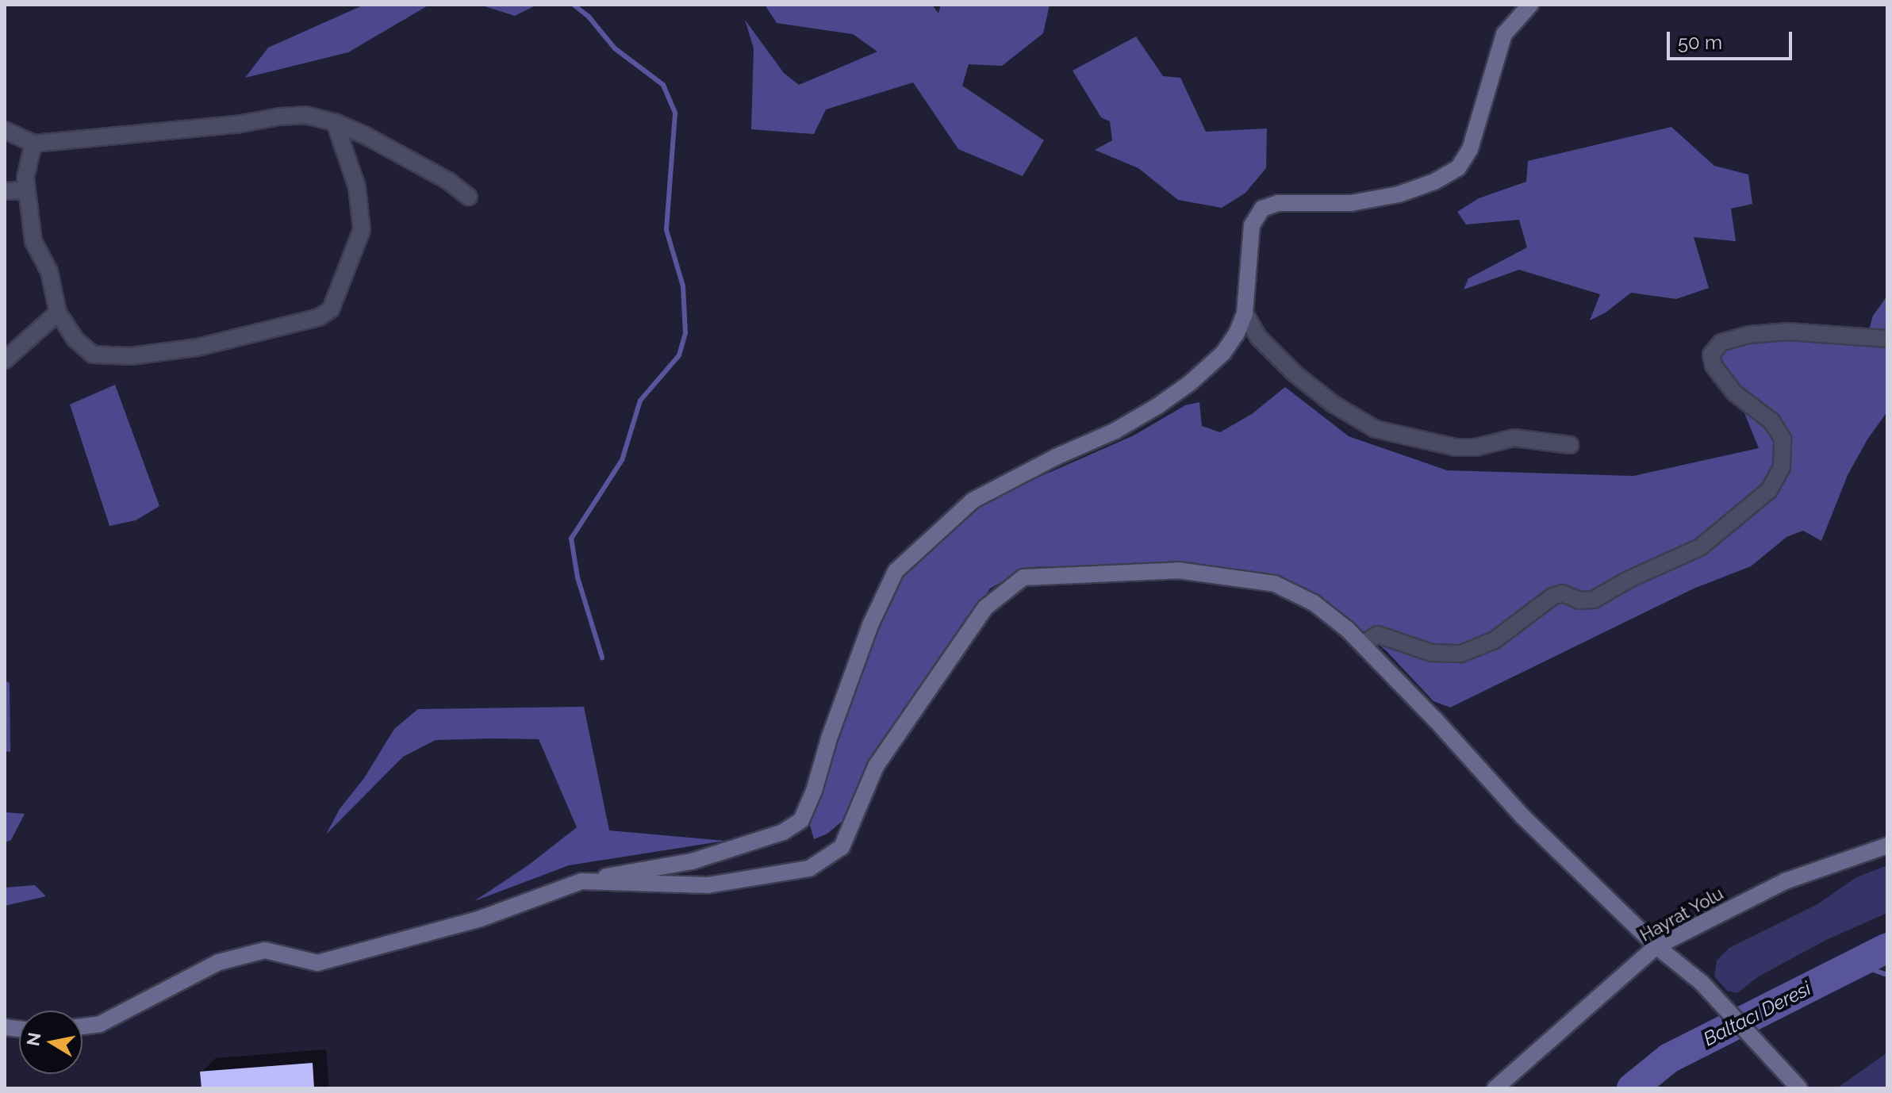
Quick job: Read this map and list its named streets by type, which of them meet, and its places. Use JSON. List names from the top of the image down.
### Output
{
  "streets": {
    "street": ["Hayrat Yolu"]
  },
  "water": ["Baltacı Deresi"],
  "scale_bar": "50 m",
  "north": "left"
}
